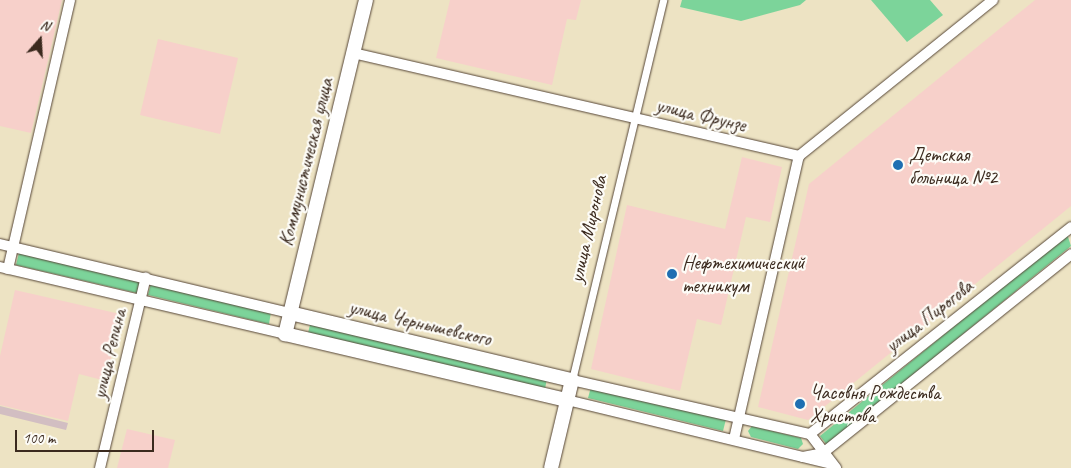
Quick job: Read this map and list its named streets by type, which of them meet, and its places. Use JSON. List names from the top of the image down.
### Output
{
  "streets": {
    "main road": ["Коммунистическая улица", "улица Миронова", "улица Чернышевского"],
    "street": ["улица Фрунзе", "улица Пирогова", "улица Репина"]
  },
  "crossings": [
    ["улица Фрунзе", "Коммунистическая улица"],
    ["улица Фрунзе", "улица Миронова"],
    ["Коммунистическая улица", "улица Чернышевского"],
    ["улица Миронова", "улица Чернышевского"],
    ["улица Пирогова", "улица Чернышевского"],
    ["улица Чернышевского", "улица Репина"]
  ],
  "places": ["Детская больница №2", "Нефтехимический техникум", "Часовня Рождества Христова"],
  "scale_bar": "100 m",
  "north": "top"
}
